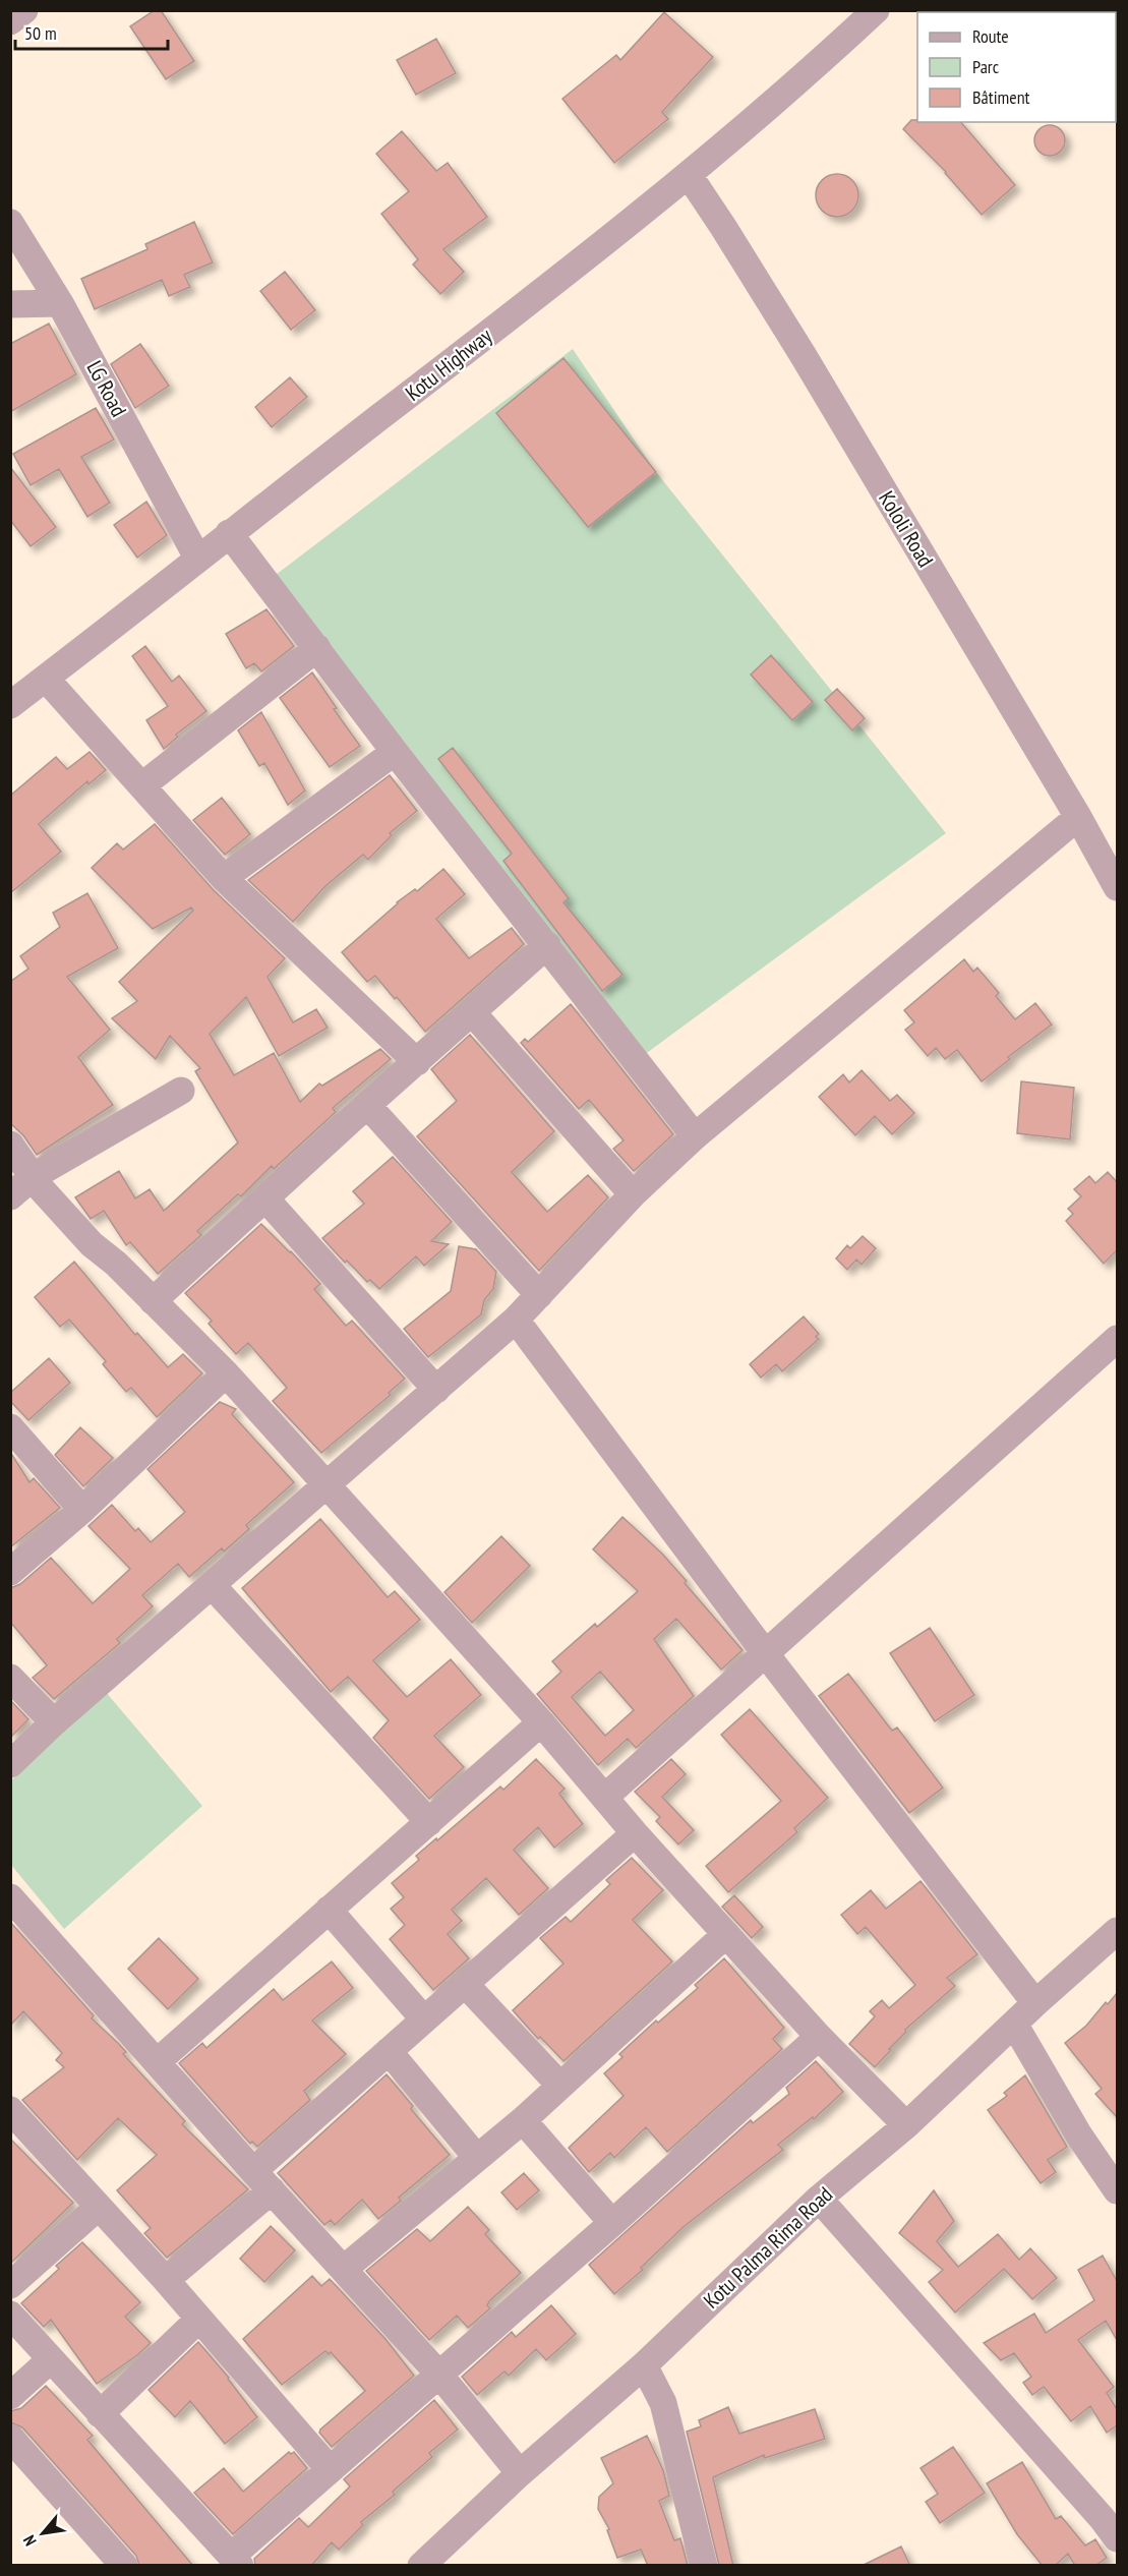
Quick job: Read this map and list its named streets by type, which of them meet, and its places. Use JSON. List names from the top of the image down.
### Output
{
  "streets": {
    "street": [
      "Kotu Highway",
      "LG Road",
      "Kololi Road",
      "Kotu Palma Rima Road"
    ]
  },
  "crossings": [
    ["Kotu Highway", "LG Road"],
    ["Kotu Highway", "Kololi Road"]
  ],
  "legend": ["Route", "Parc", "Bâtiment"],
  "scale_bar": "50 m",
  "north": "bottom left"
}
